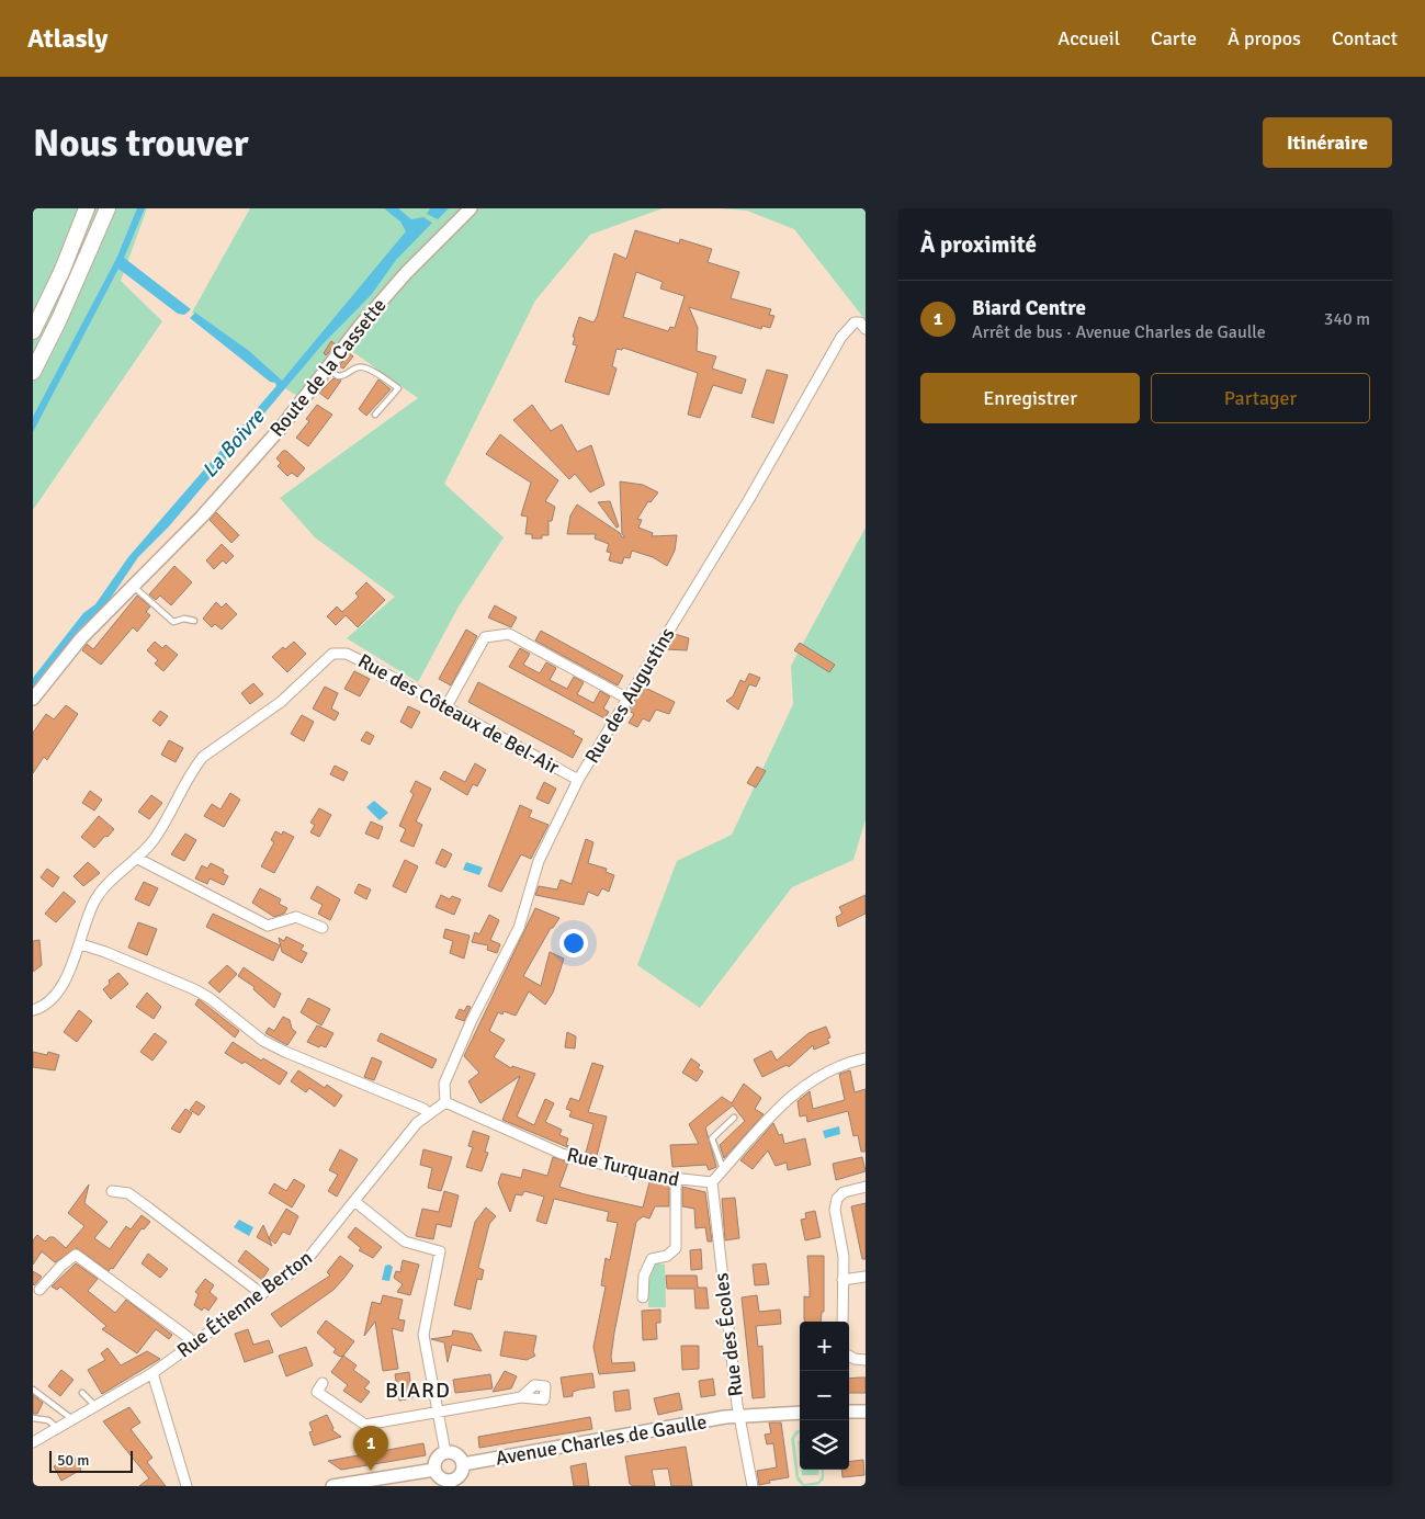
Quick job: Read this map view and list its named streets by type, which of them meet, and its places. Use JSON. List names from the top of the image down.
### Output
{
  "streets": {
    "street": [
      "Route de la Cassette",
      "Rue des Augustins",
      "Rue des Côteaux de Bel-Air",
      "Rue Turquand",
      "Rue Étienne Berton",
      "Rue des Écoles",
      "Avenue Charles de Gaulle"
    ]
  },
  "crossings": [
    ["Rue des Augustins", "Rue des Côteaux de Bel-Air"],
    ["Rue des Augustins", "Rue Turquand"],
    ["Rue des Augustins", "Rue Étienne Berton"],
    ["Rue Turquand", "Rue Étienne Berton"],
    ["Rue Turquand", "Rue des Écoles"],
    ["Rue des Écoles", "Avenue Charles de Gaulle"]
  ],
  "districts": ["BIARD"],
  "water": ["La Boivre"],
  "scale_bar": "50 m",
  "page": {
    "header": "Atlasly",
    "nav": [
      "Accueil",
      "Carte",
      "À propos",
      "Contact"
    ],
    "buttons": [
      "Itinéraire",
      ["Enregistrer", "Partager"]
    ],
    "title": "Nous trouver",
    "heading": "À proximité",
    "list": [
      {
        "mark": "1",
        "name": "Biard Centre",
        "note": "Arrêt de bus · Avenue Charles de Gaulle",
        "value": "340 m"
      }
    ],
    "map_buttons": ["+", "−"],
    "pins": "1",
    "scale": "50 m"
  }
}
